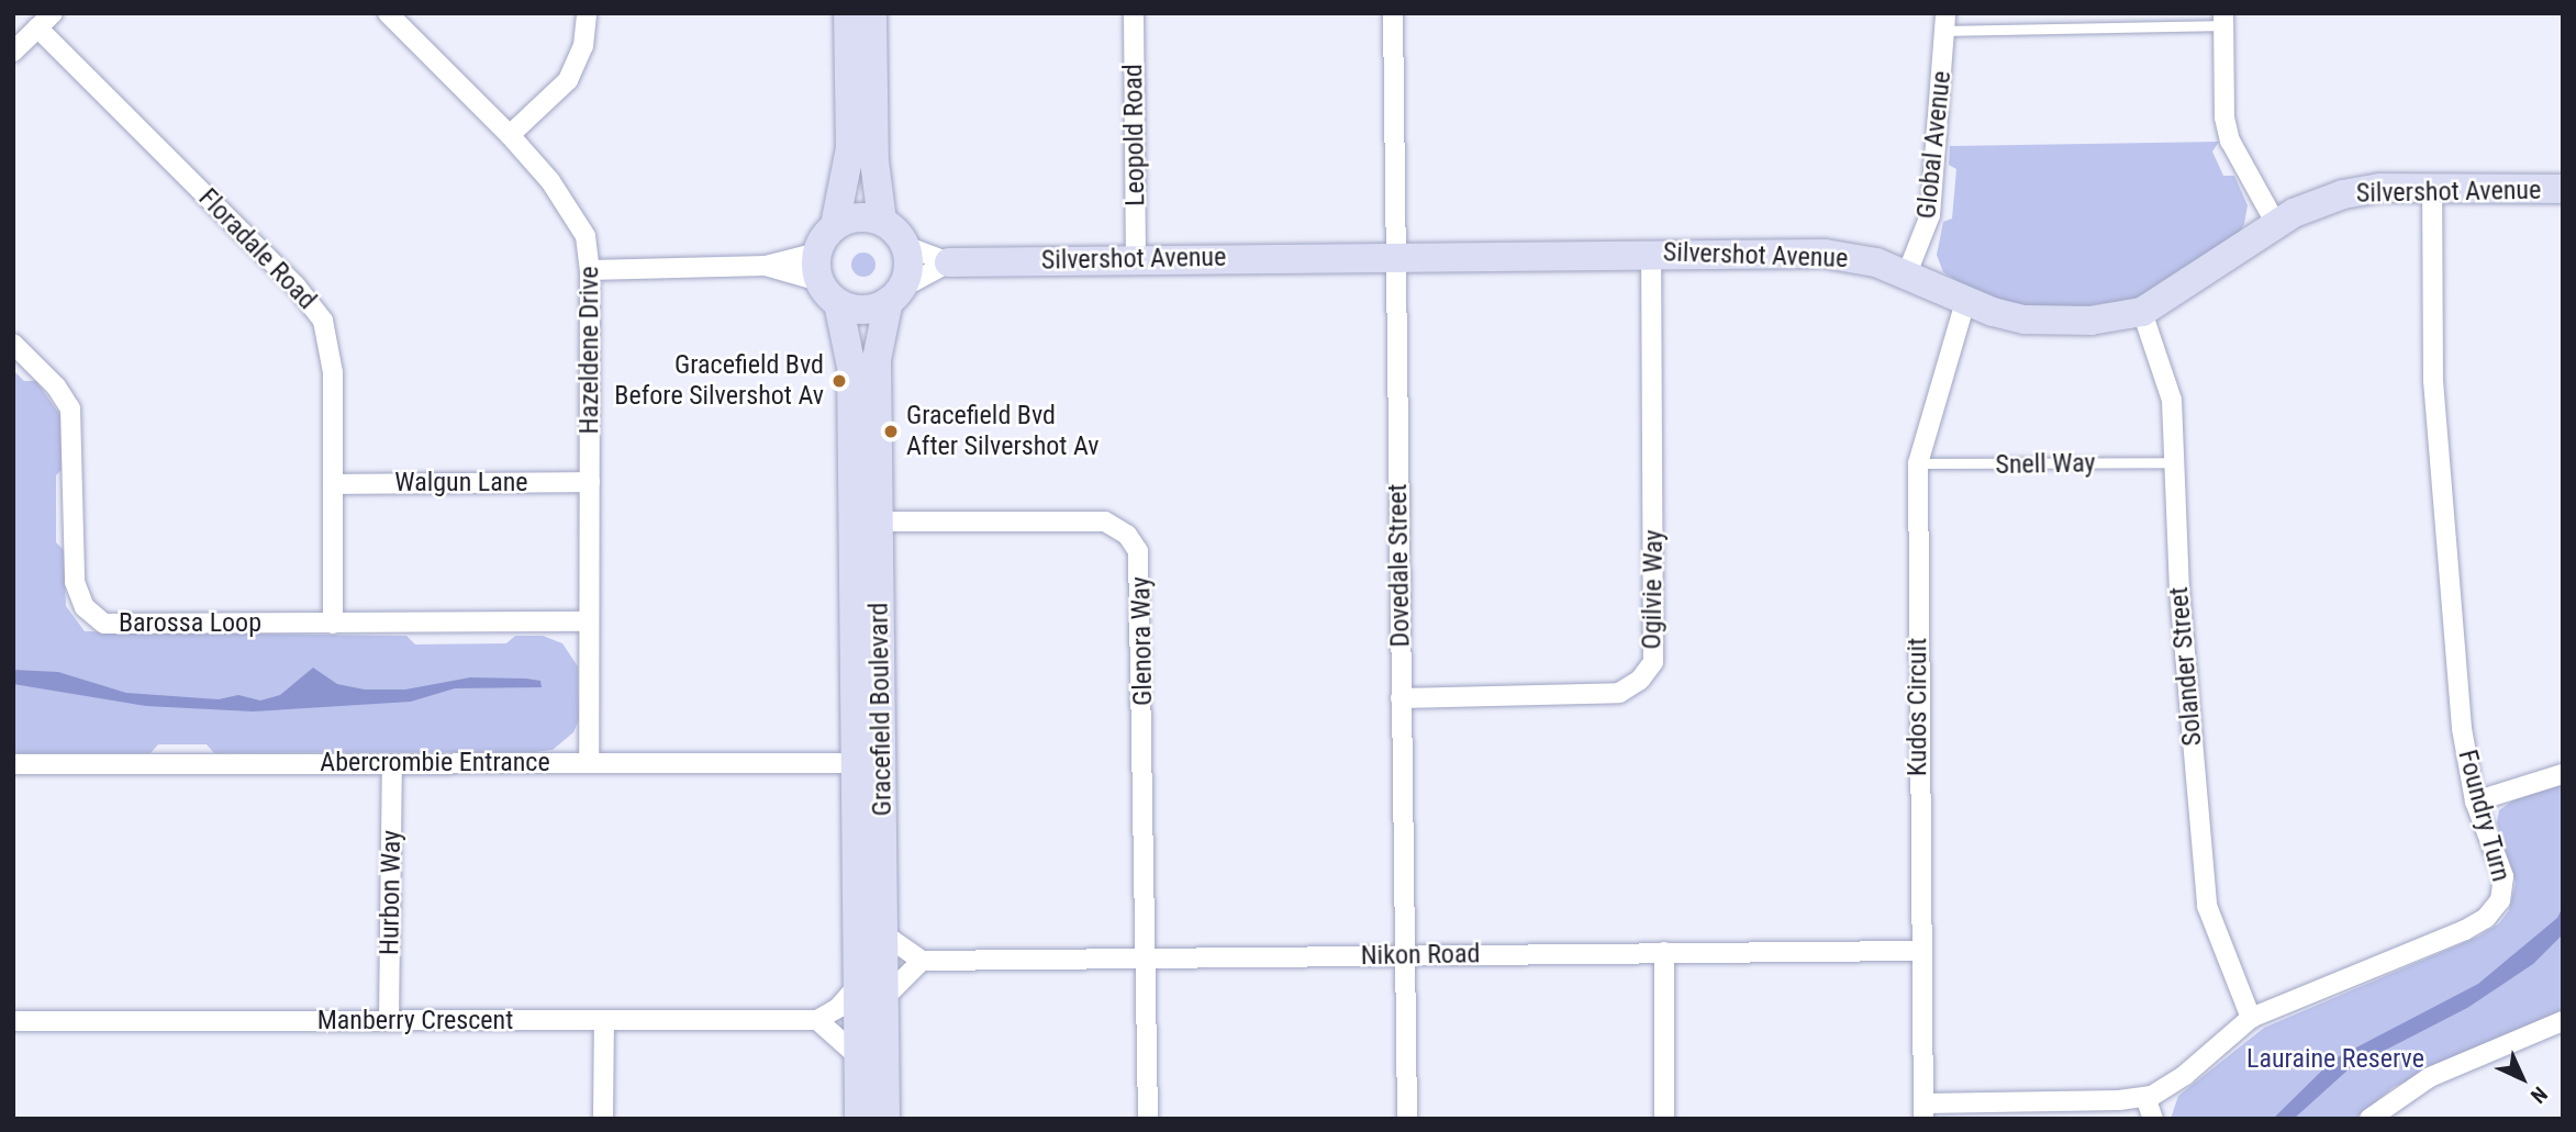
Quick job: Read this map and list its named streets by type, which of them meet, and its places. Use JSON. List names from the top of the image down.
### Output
{
  "streets": {
    "street": [
      "Leopold Road",
      "Global Avenue",
      "Silvershot Avenue",
      "Floradale Road",
      "Hazeldene Drive",
      "Walgun Lane",
      "Dovedale Street",
      "Ogilvie Way",
      "Barossa Loop",
      "Glenora Way",
      "Solander Street",
      "Kudos Circuit",
      "Gracefield Boulevard",
      "Abercrombie Entrance",
      "Foundry Turn",
      "Hurbon Way",
      "Nikon Road",
      "Manberry Crescent"
    ],
    "lane": ["Snell Way"]
  },
  "crossings": [
    ["Leopold Road", "Silvershot Avenue"],
    ["Global Avenue", "Silvershot Avenue"],
    ["Silvershot Avenue", "Dovedale Street"],
    ["Silvershot Avenue", "Ogilvie Way"],
    ["Silvershot Avenue", "Solander Street"],
    ["Silvershot Avenue", "Kudos Circuit"],
    ["Silvershot Avenue", "Gracefield Boulevard"],
    ["Silvershot Avenue", "Foundry Turn"],
    ["Floradale Road", "Walgun Lane"],
    ["Floradale Road", "Barossa Loop"],
    ["Hazeldene Drive", "Walgun Lane"],
    ["Hazeldene Drive", "Barossa Loop"],
    ["Hazeldene Drive", "Abercrombie Entrance"],
    ["Snell Way", "Solander Street"],
    ["Snell Way", "Kudos Circuit"],
    ["Dovedale Street", "Ogilvie Way"],
    ["Dovedale Street", "Nikon Road"],
    ["Glenora Way", "Gracefield Boulevard"],
    ["Glenora Way", "Nikon Road"],
    ["Solander Street", "Foundry Turn"],
    ["Kudos Circuit", "Foundry Turn"],
    ["Kudos Circuit", "Nikon Road"],
    ["Gracefield Boulevard", "Abercrombie Entrance"],
    ["Abercrombie Entrance", "Hurbon Way"],
    ["Hurbon Way", "Manberry Crescent"]
  ],
  "parks": ["Lauraine Reserve"],
  "places": ["Gracefield Bvd Before Silvershot Av", "Gracefield Bvd After Silvershot Av"],
  "north": "bottom right"
}
